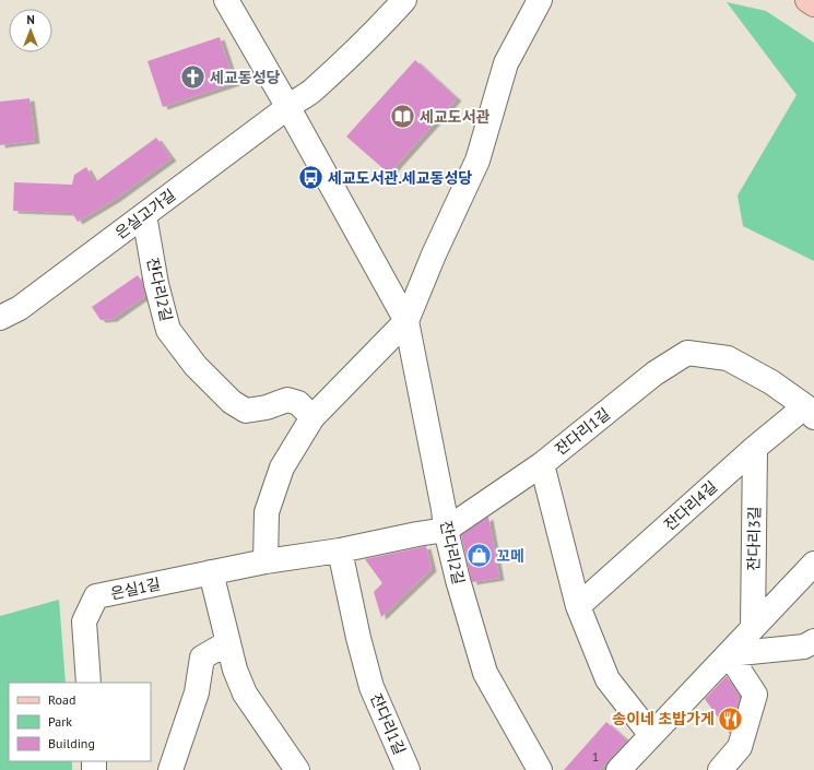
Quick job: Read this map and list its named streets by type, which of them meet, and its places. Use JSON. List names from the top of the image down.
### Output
{
  "streets": {
    "street": [
      "은실고가길",
      "잔다리2길",
      "잔다리1길",
      "잔다리4길",
      "잔다리3길",
      "은실1길"
    ]
  },
  "crossings": [
    ["은실고가길", "잔다리2길"],
    ["잔다리2길", "잔다리1길"],
    ["잔다리1길", "잔다리4길"],
    ["잔다리1길", "은실1길"],
    ["잔다리4길", "잔다리3길"]
  ],
  "places": {
    "church": ["세교동성당"],
    "library": ["세교도서관"],
    "bus stop": ["세교도서관.세교동성당"],
    "shop": ["꼬메"],
    "restaurant": ["송이네 초밥가게"]
  },
  "house_numbers": ["1"],
  "legend": ["Road", "Park", "Building"],
  "north": "top"
}
